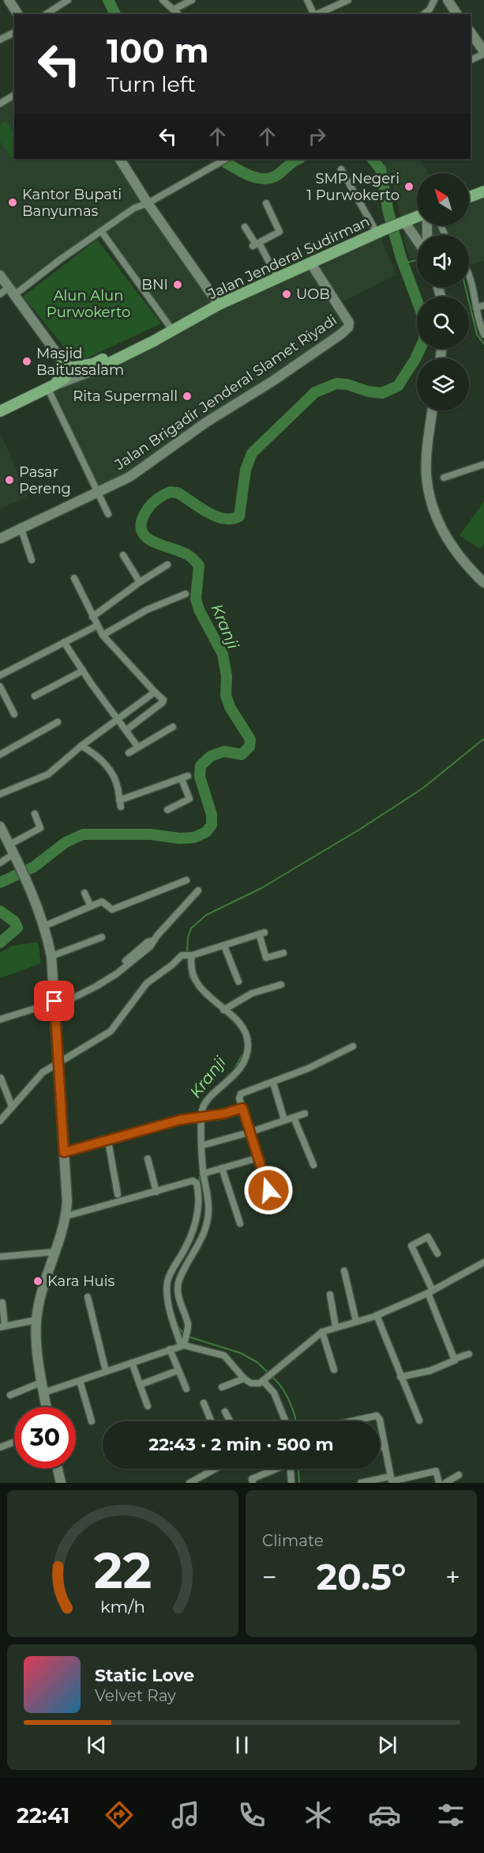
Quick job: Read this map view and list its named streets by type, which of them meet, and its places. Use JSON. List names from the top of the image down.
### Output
{
  "streets": {
    "main road": ["Jalan Jenderal Sudirman", "Jalan Brigadir Jenderal Slamet Riyadi"]
  },
  "crossings": [
    ["Jalan Jenderal Sudirman", "Jalan Brigadir Jenderal Slamet Riyadi"]
  ],
  "water": ["Kranji"],
  "parks": ["Alun Alun Purwokerto"],
  "places": [
    "SMP Negeri 1 Purwokerto",
    "Kantor Bupati Banyumas",
    "BNI",
    "UOB",
    "Masjid Baitussalam",
    "Rita Supermall",
    "Pasar Pereng",
    "Kara Huis"
  ],
  "north": "top left",
  "page": {
    "turn": ["100 m", "Turn left"],
    "limit": "30",
    "trip": "22:43 · 2 min · 500 m",
    "tile": "Climate",
    "heat": ["−", "20.5°", "+"],
    "song": ["Static Love", "Velvet Ray"],
    "tabs": "22:41",
    "gauge": ["22", "km/h"]
  }
}
